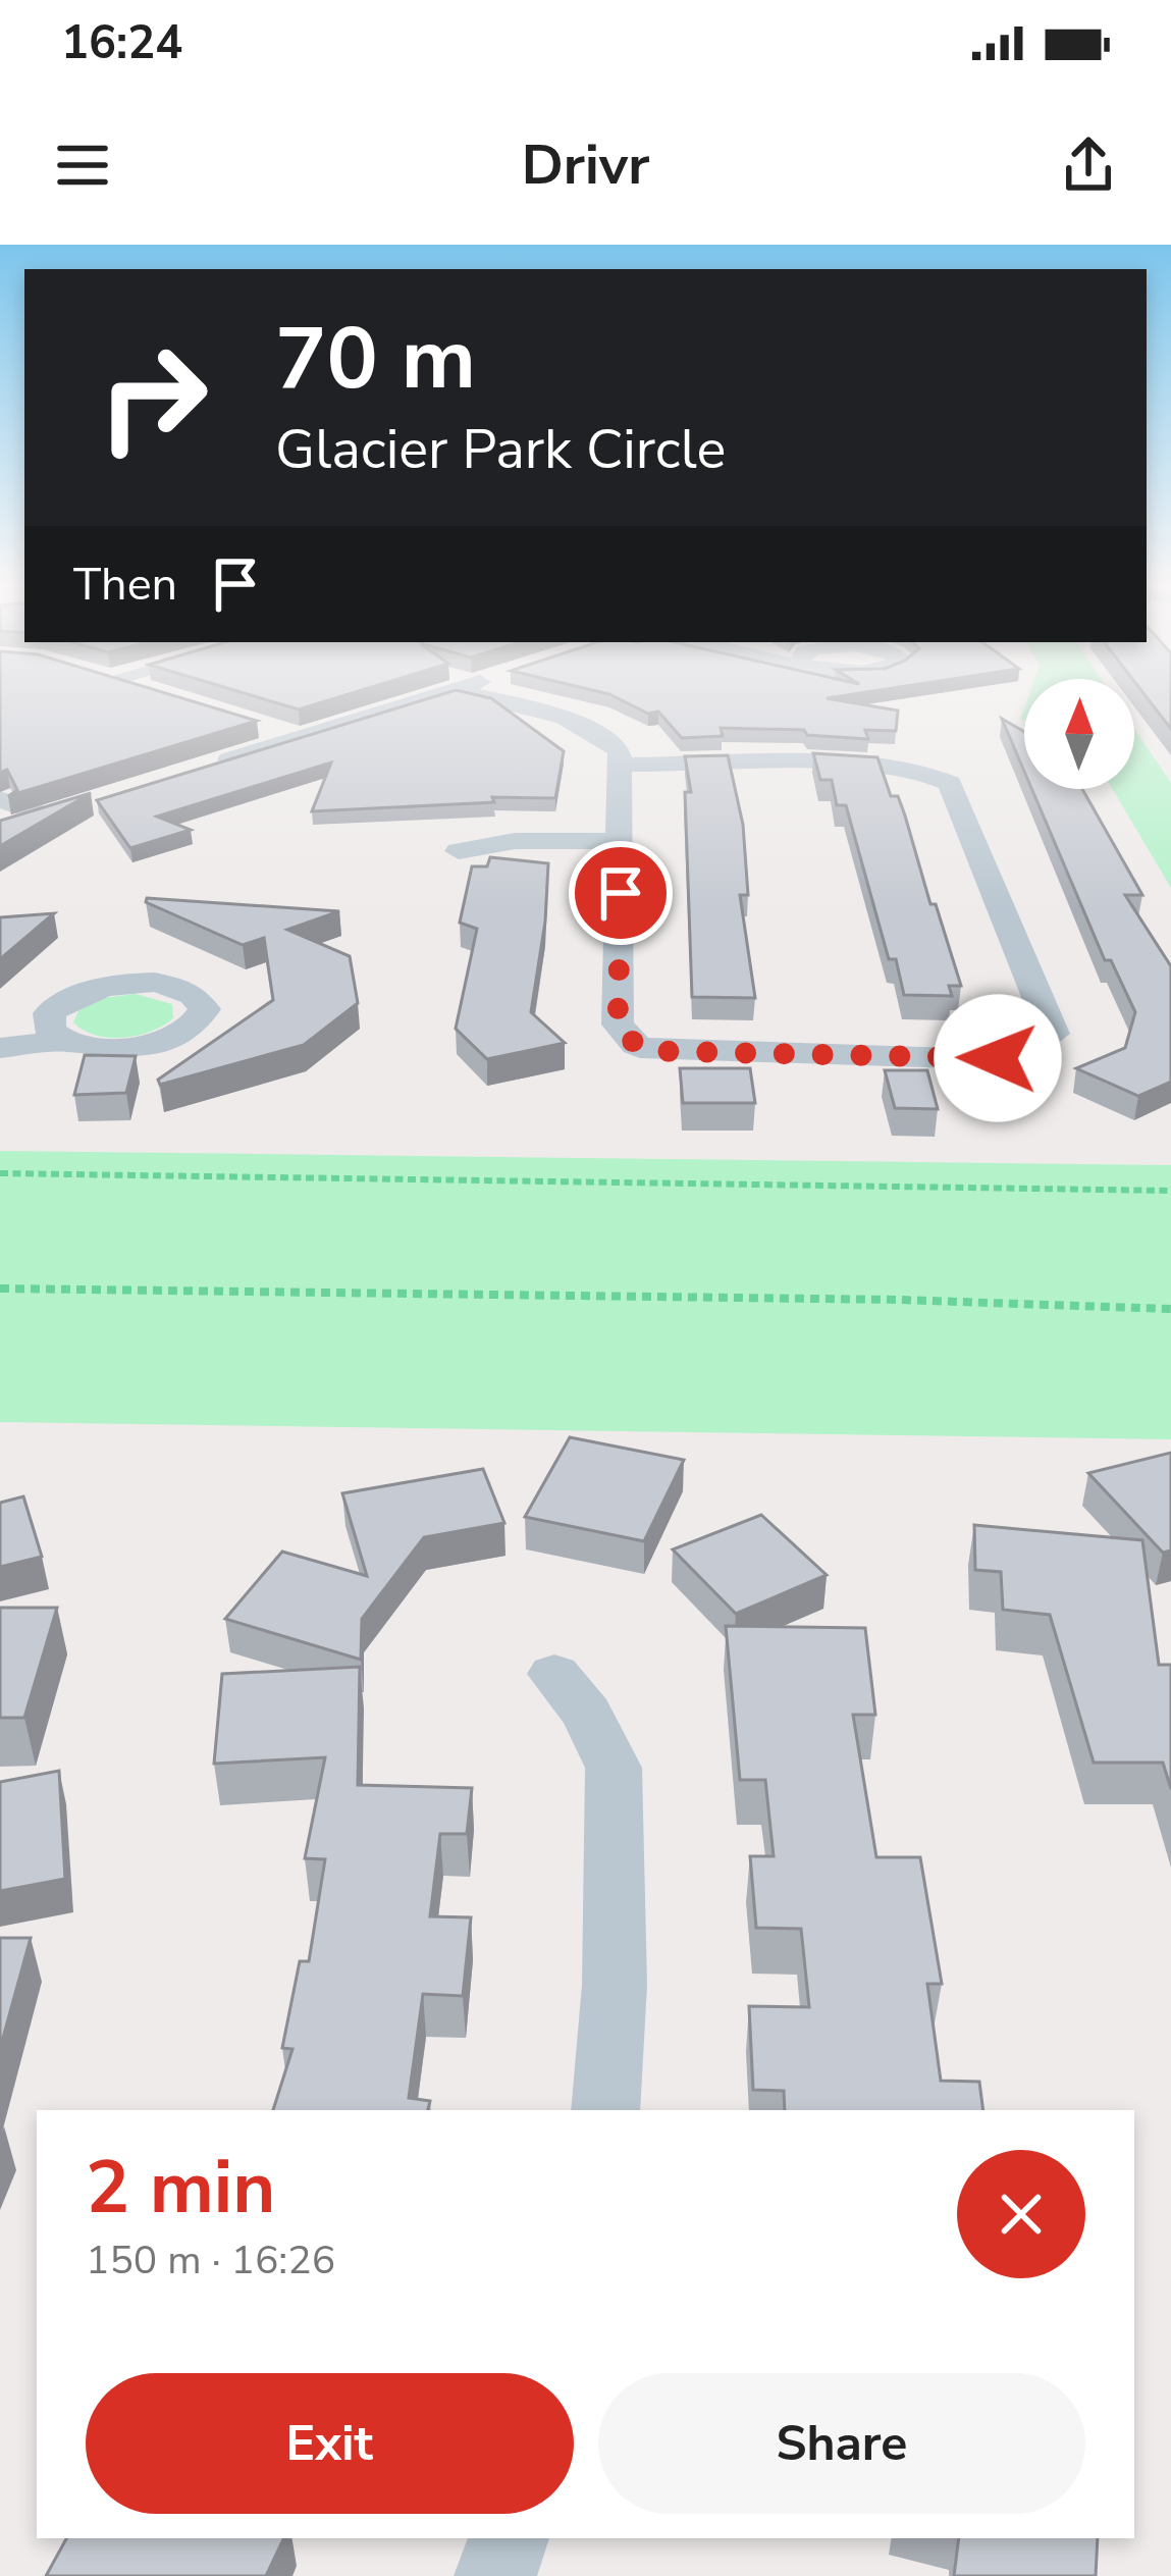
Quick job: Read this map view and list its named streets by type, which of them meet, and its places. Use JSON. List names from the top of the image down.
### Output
{
  "north": "top",
  "page": {
    "status": "16:24",
    "header": "Drivr",
    "turn": ["70 m", "Glacier Park Circle"],
    "then": "Then",
    "heading": ["2 min", "150 m · 16:26"],
    "buttons": ["Exit", "Share"]
  }
}
